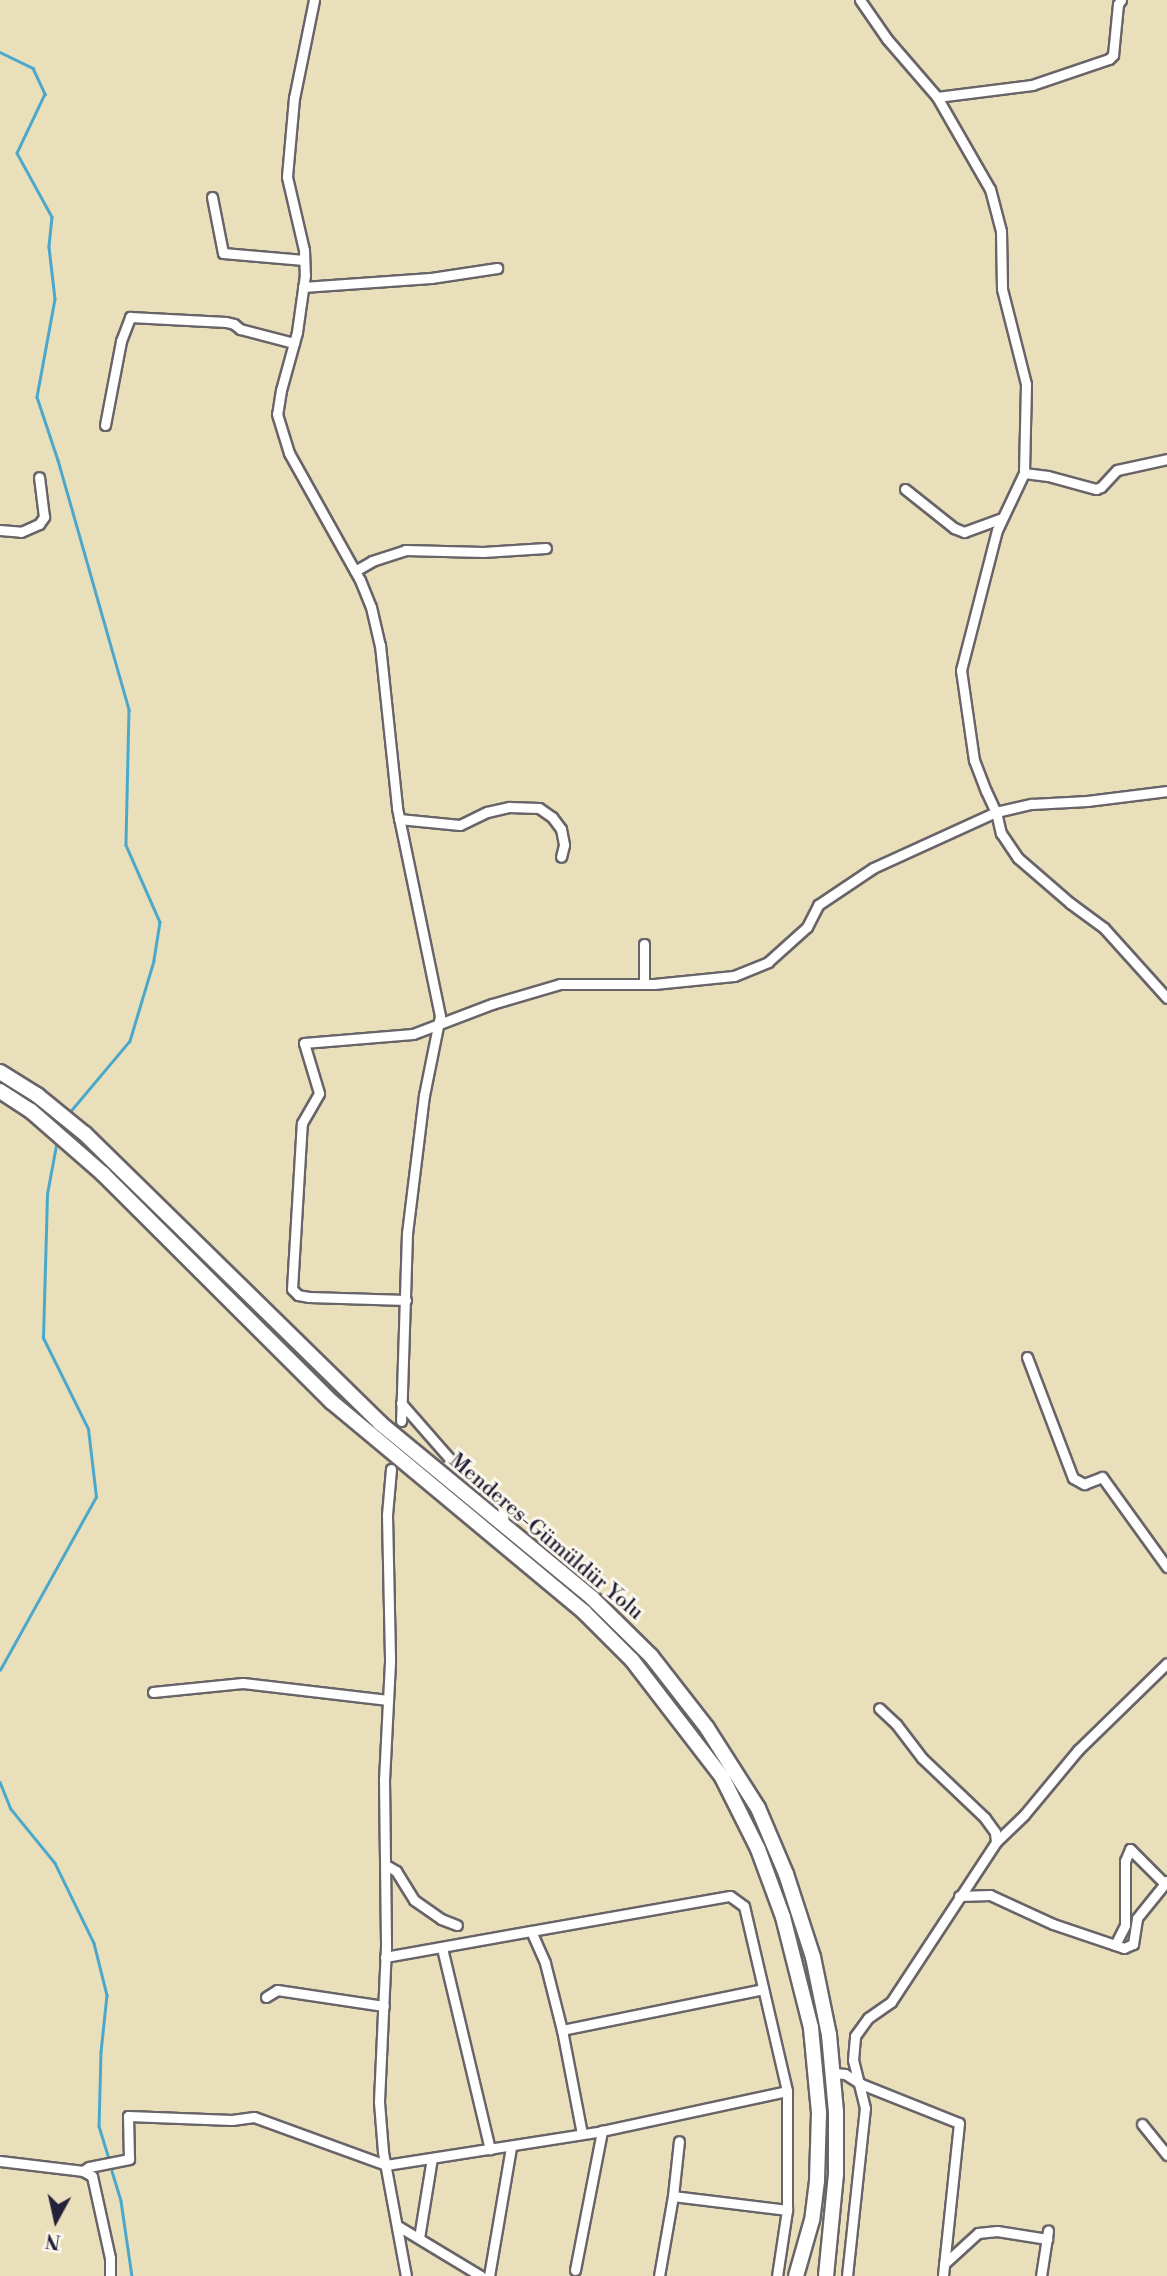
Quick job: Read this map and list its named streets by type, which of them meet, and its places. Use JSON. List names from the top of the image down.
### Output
{
  "streets": {
    "main road": ["Menderes-Gümüldür Yolu"]
  },
  "north": "bottom"
}
